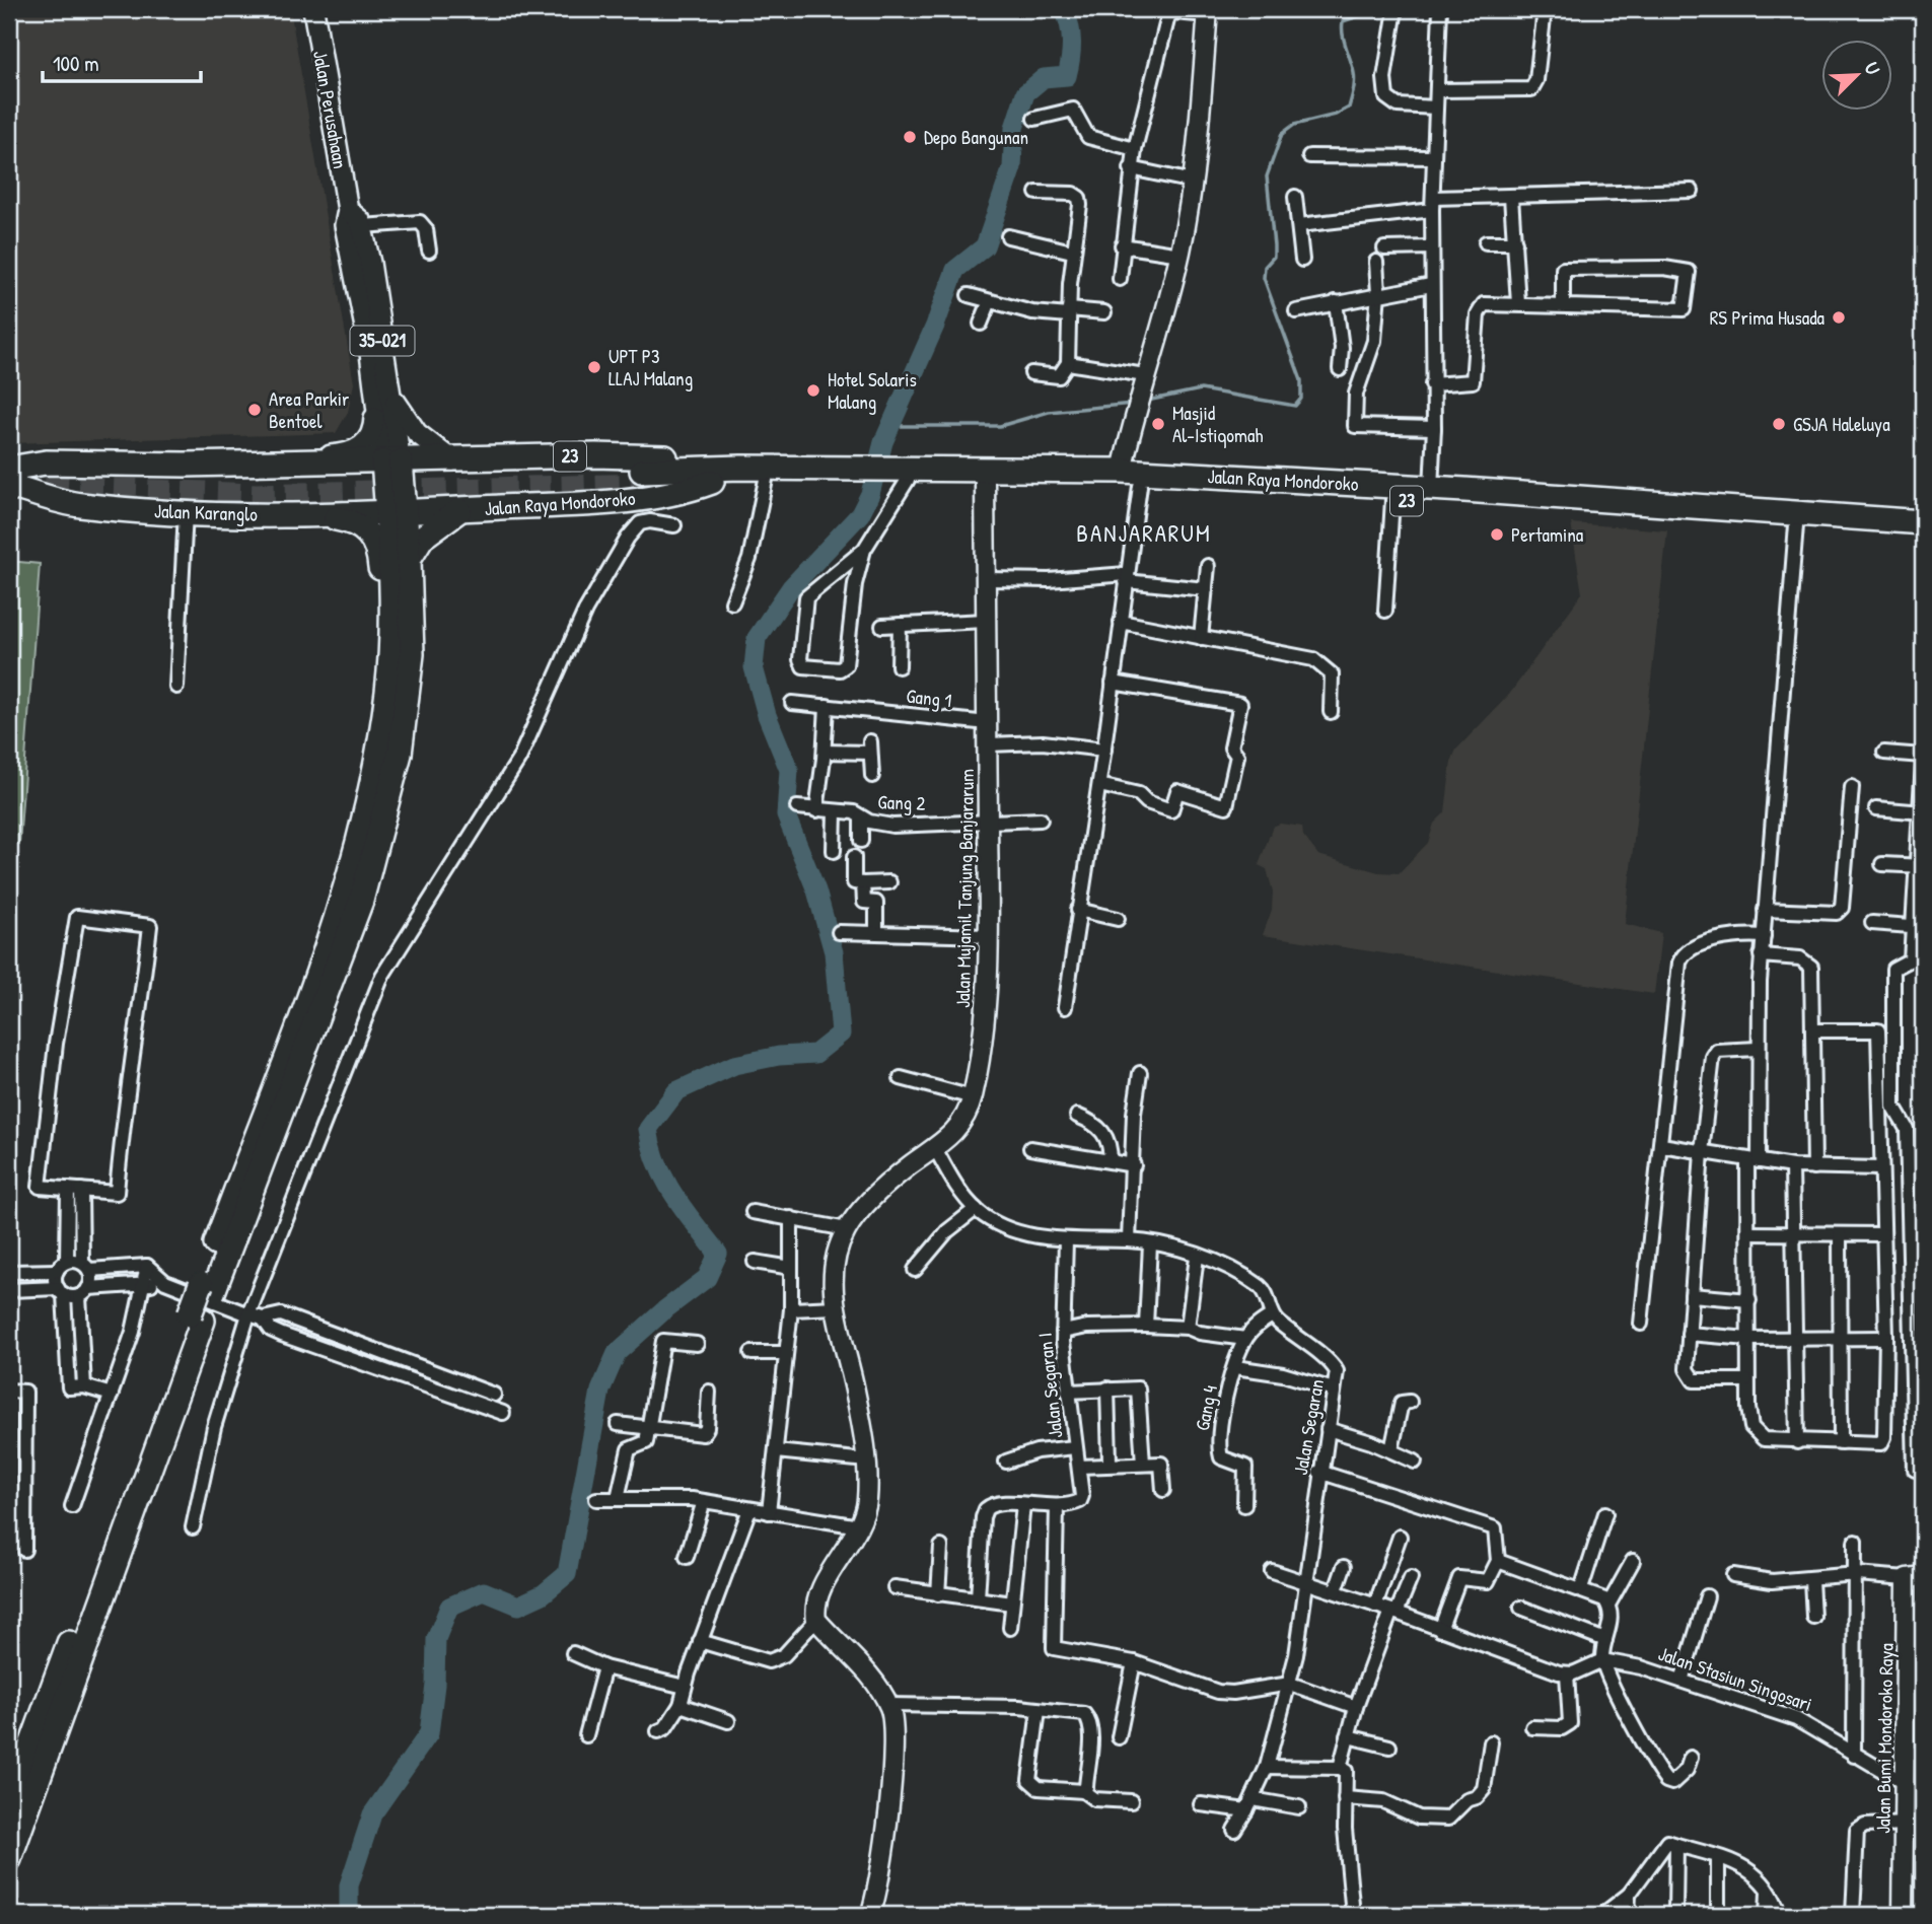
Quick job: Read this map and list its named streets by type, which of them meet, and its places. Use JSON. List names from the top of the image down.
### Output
{
  "streets": {
    "highway": ["23", "Jalan Raya Mondoroko", "Jalan Karanglo"],
    "main road": ["Jalan Perusahaan", "35-021"],
    "street": [
      "Gang 1",
      "Gang 2",
      "Jalan Mujamil Tanjung Banjararum",
      "Jalan Segaran I",
      "Gang 4",
      "Jalan Segaran",
      "Jalan Stasiun Singosari",
      "Jalan Bumi Mondoroko Raya"
    ]
  },
  "crossings": [
    ["Jalan Perusahaan", "35-021"],
    ["Jalan Perusahaan", "23"],
    ["35-021", "23"],
    ["23", "Jalan Raya Mondoroko"],
    ["Jalan Raya Mondoroko", "Jalan Karanglo"],
    ["Jalan Raya Mondoroko", "Jalan Mujamil Tanjung Banjararum"],
    ["Gang 1", "Jalan Mujamil Tanjung Banjararum"],
    ["Gang 2", "Jalan Mujamil Tanjung Banjararum"],
    ["Jalan Mujamil Tanjung Banjararum", "Jalan Segaran"],
    ["Jalan Segaran I", "Jalan Segaran"],
    ["Gang 4", "Jalan Segaran"],
    ["Jalan Stasiun Singosari", "Jalan Bumi Mondoroko Raya"]
  ],
  "districts": ["BANJARARUM"],
  "places": [
    "Depo Bangunan",
    "RS Prima Husada",
    "UPT P3 LLAJ Malang",
    "Hotel Solaris Malang",
    "Area Parkir Bentoel",
    "Masjid Al-Istiqomah",
    "GSJA Haleluya",
    "Pertamina"
  ],
  "scale_bar": "100 m",
  "north": "top right"
}
